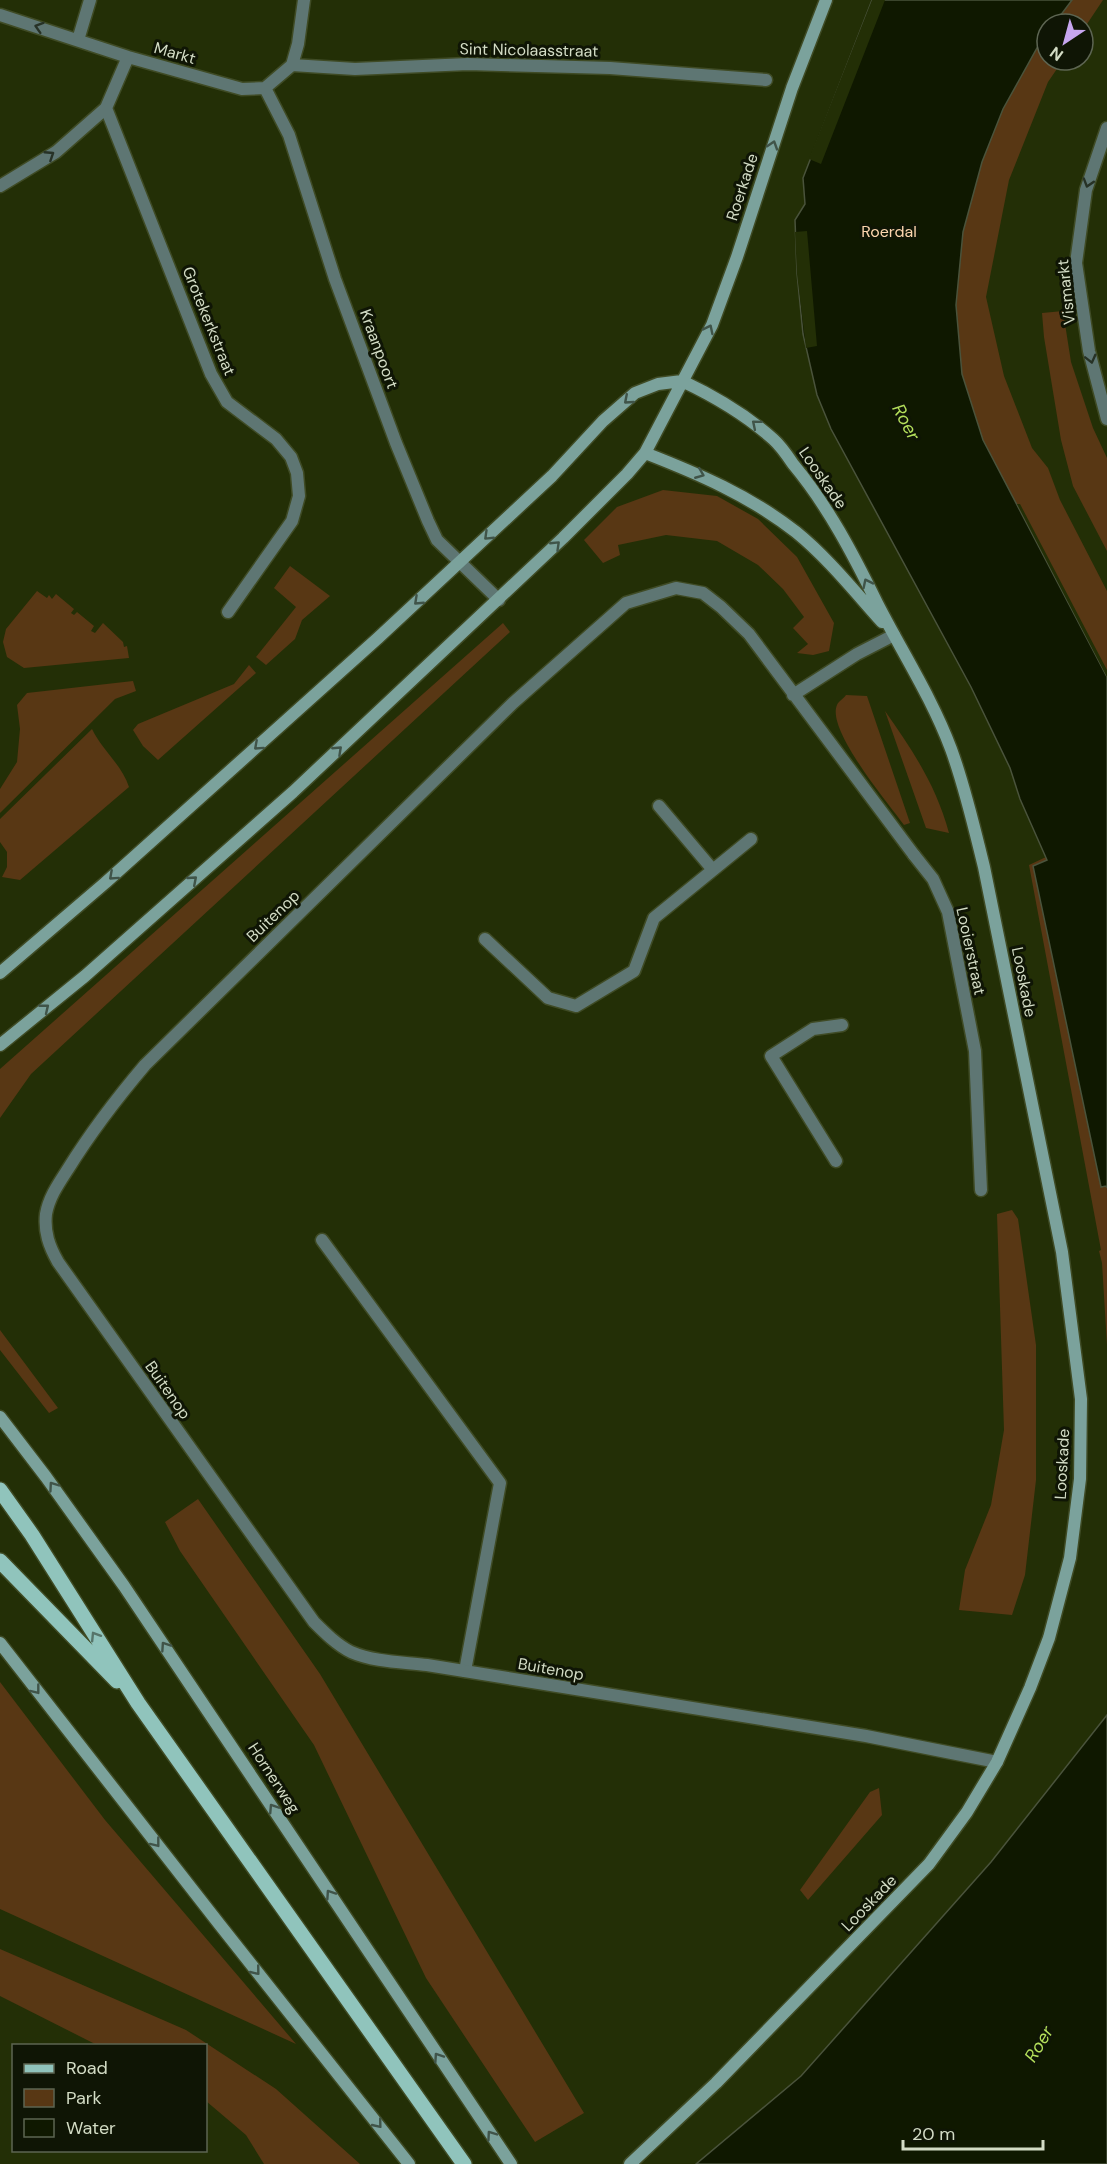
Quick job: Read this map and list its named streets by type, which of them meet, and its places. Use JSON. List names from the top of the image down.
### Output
{
  "streets": {
    "main road": ["Roerkade", "Looskade", "Hornerweg"],
    "street": [
      "Sint Nicolaasstraat",
      "Markt",
      "Vismarkt",
      "Grotekerkstraat",
      "Kraanpoort",
      "Buitenop",
      "Looierstraat"
    ]
  },
  "crossings": [
    ["Markt", "Kraanpoort"],
    ["Roerkade", "Kraanpoort"],
    ["Roerkade", "Looskade"],
    ["Looskade", "Buitenop"],
    ["Buitenop", "Looierstraat"]
  ],
  "one_way": ["Vismarkt"],
  "water": ["Roer"],
  "parks": ["Roerdal"],
  "legend": ["Road", "Park", "Water"],
  "scale_bar": "20 m",
  "north": "bottom left"
}
